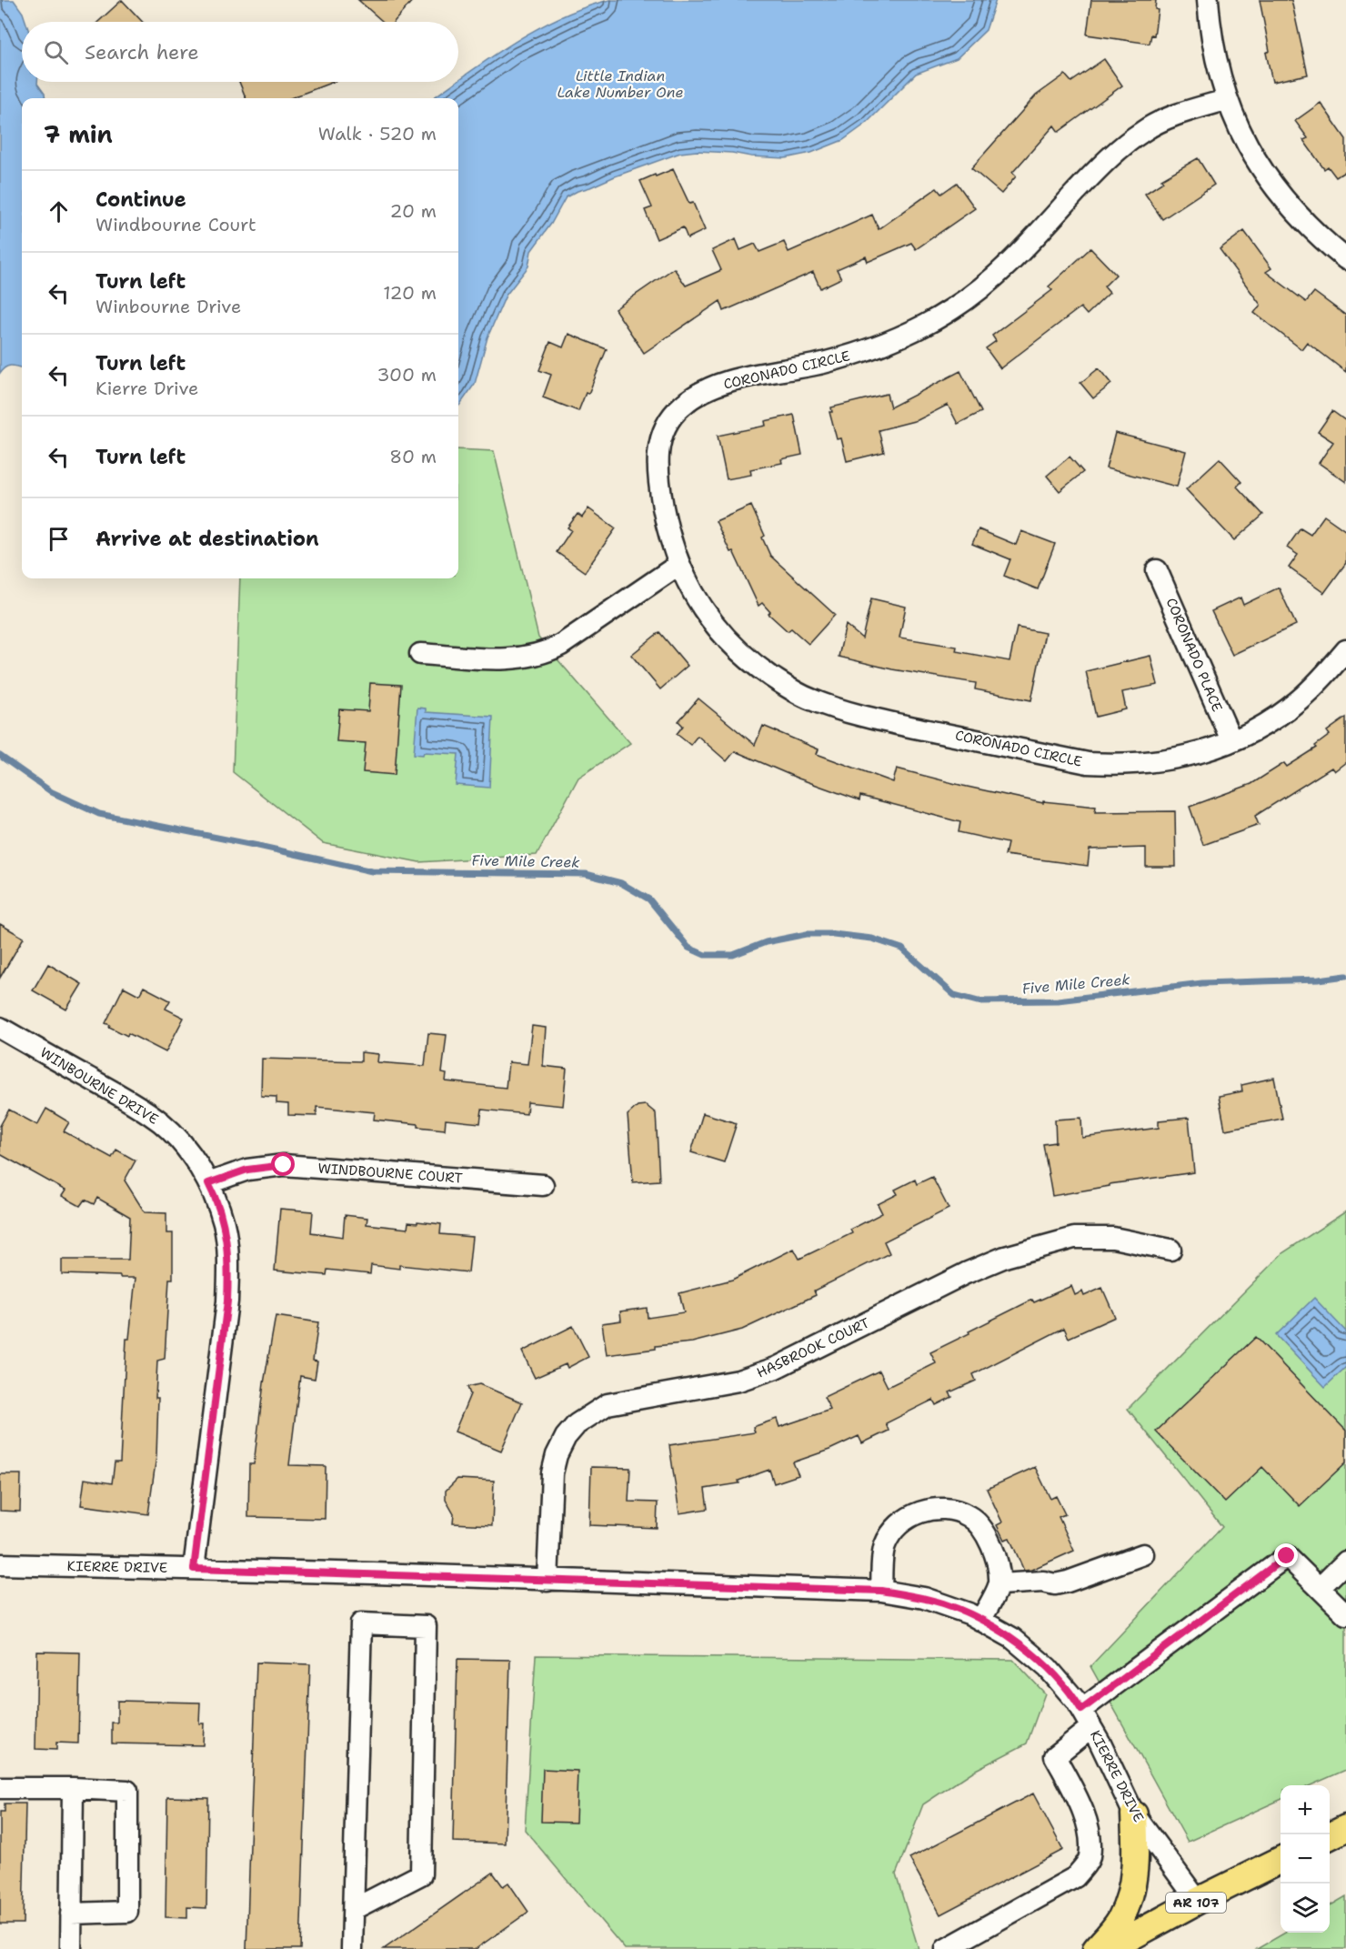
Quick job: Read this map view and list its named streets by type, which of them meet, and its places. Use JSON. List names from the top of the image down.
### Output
{
  "streets": {
    "main road": ["AR 107"],
    "street": [
      "CORONADO CIRCLE",
      "CORONADO PLACE",
      "WINBOURNE DRIVE",
      "WINDBOURNE COURT",
      "HASBROOK COURT",
      "KIERRE DRIVE"
    ]
  },
  "crossings": [
    ["CORONADO CIRCLE", "CORONADO PLACE"],
    ["WINBOURNE DRIVE", "WINDBOURNE COURT"],
    ["WINBOURNE DRIVE", "KIERRE DRIVE"],
    ["HASBROOK COURT", "KIERRE DRIVE"],
    ["KIERRE DRIVE", "AR 107"]
  ],
  "water": ["Little Indian Lake Number One", "Five Mile Creek"],
  "page": {
    "search": "Search here",
    "heading": ["7 min", "Walk · 520 m"],
    "list": [
      ["Continue", "Windbourne Court", "20 m"],
      ["Turn left", "Winbourne Drive", "120 m"],
      ["Turn left", "Kierre Drive", "300 m"],
      ["Turn left", "80 m"],
      "Arrive at destination"
    ],
    "map_buttons": ["+", "−"]
  }
}
